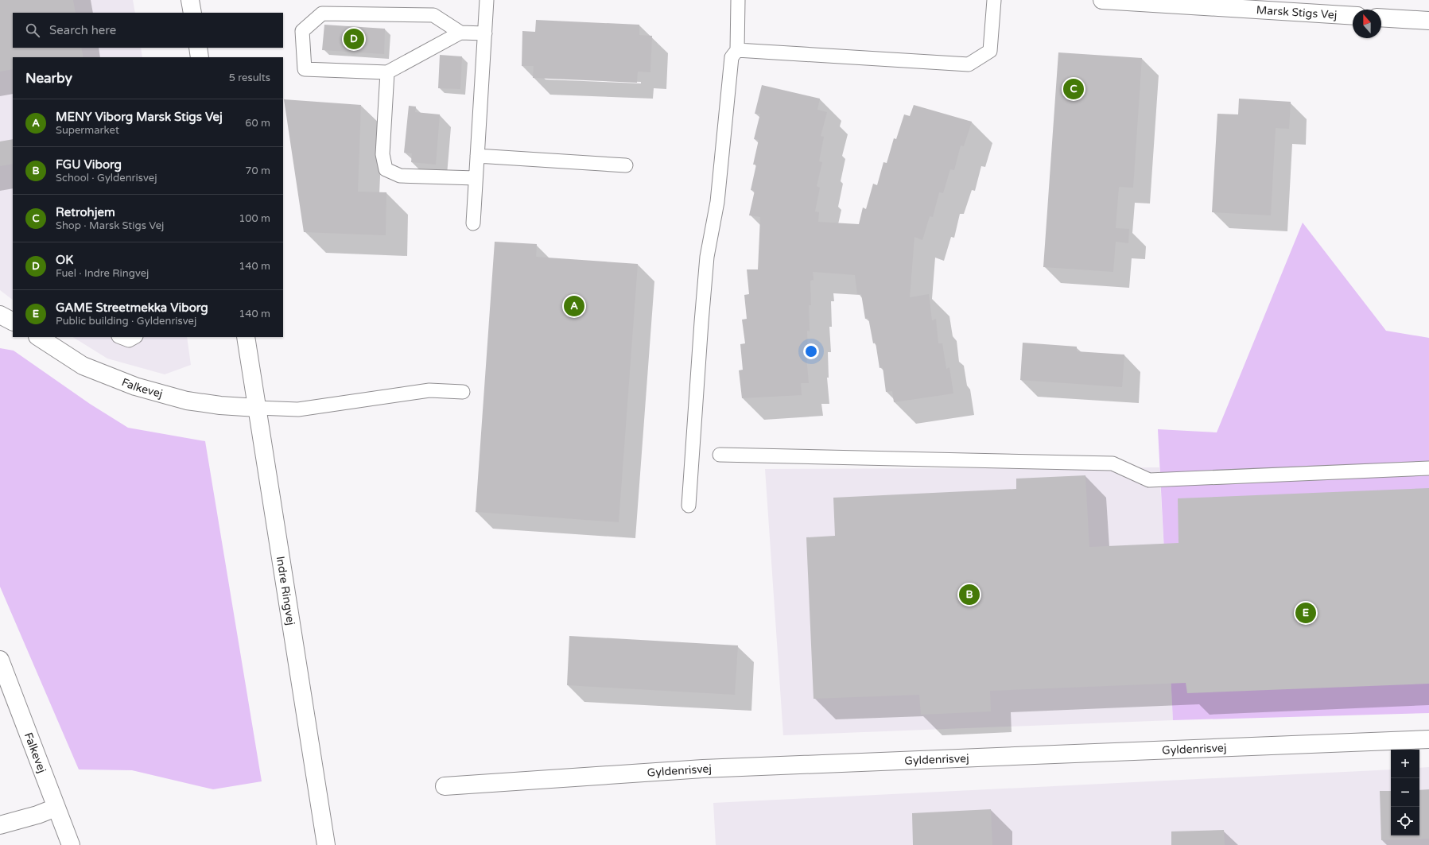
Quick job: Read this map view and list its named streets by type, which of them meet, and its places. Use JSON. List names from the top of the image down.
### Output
{
  "streets": {
    "street": [
      "Marsk Stigs Vej",
      "Falkevej",
      "Indre Ringvej",
      "Gyldenrisvej"
    ]
  },
  "crossings": [
    ["Falkevej", "Indre Ringvej"]
  ],
  "north": "top",
  "page": {
    "search": "Search here",
    "pins": [
      "D",
      "C",
      "A",
      "B",
      "E"
    ],
    "heading": ["Nearby", "5 results"],
    "list": [
      {
        "mark": "A",
        "name": "MENY Viborg Marsk Stigs Vej",
        "note": "Supermarket",
        "value": "60 m"
      },
      {
        "mark": "B",
        "name": "FGU Viborg",
        "note": "School · Gyldenrisvej",
        "value": "70 m"
      },
      {
        "mark": "C",
        "name": "Retrohjem",
        "note": "Shop · Marsk Stigs Vej",
        "value": "100 m"
      },
      {
        "mark": "D",
        "name": "OK",
        "note": "Fuel · Indre Ringvej",
        "value": "140 m"
      },
      {
        "mark": "E",
        "name": "GAME Streetmekka Viborg",
        "note": "Public building · Gyldenrisvej",
        "value": "140 m"
      }
    ],
    "map_buttons": ["+", "−"]
  }
}
